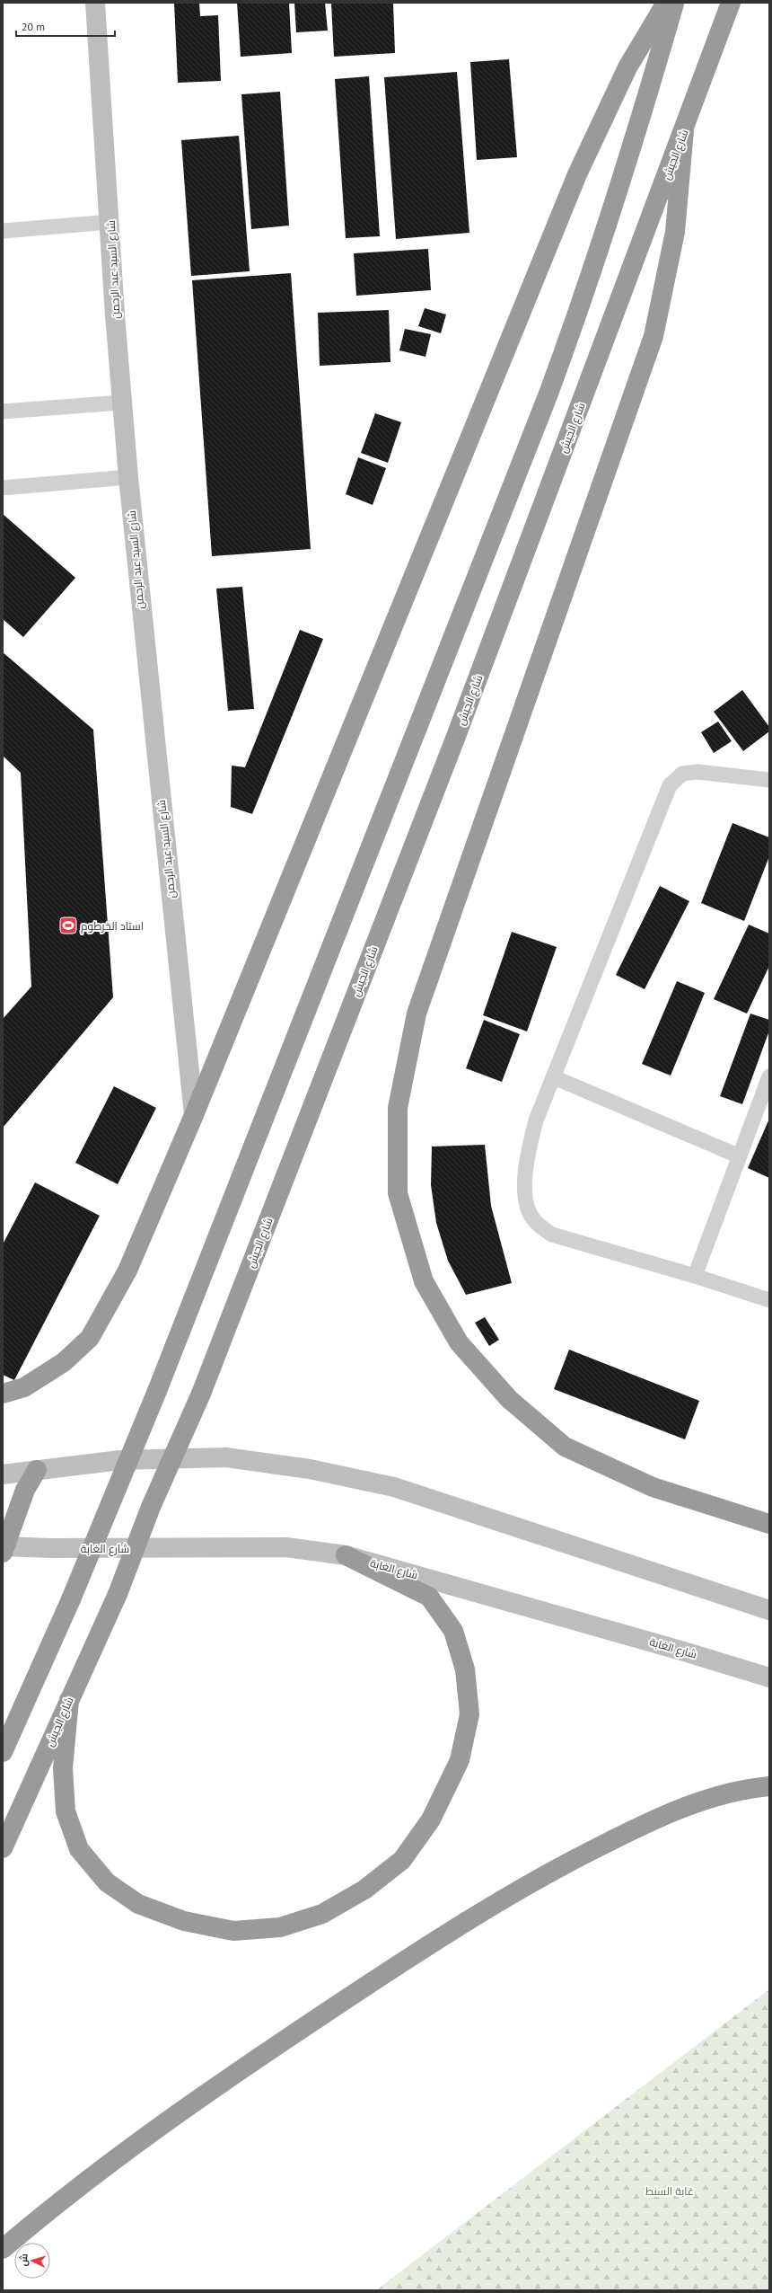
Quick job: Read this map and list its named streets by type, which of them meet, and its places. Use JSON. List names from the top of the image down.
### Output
{
  "streets": {
    "highway": ["شارع الجيش"],
    "main road": ["شارع السيد عبد الرحمن", "شارع الغابة"]
  },
  "parks": ["غابة السنط"],
  "places": {
    "sports": ["استاد الخرطوم"]
  },
  "scale_bar": "20 m",
  "north": "left"
}
